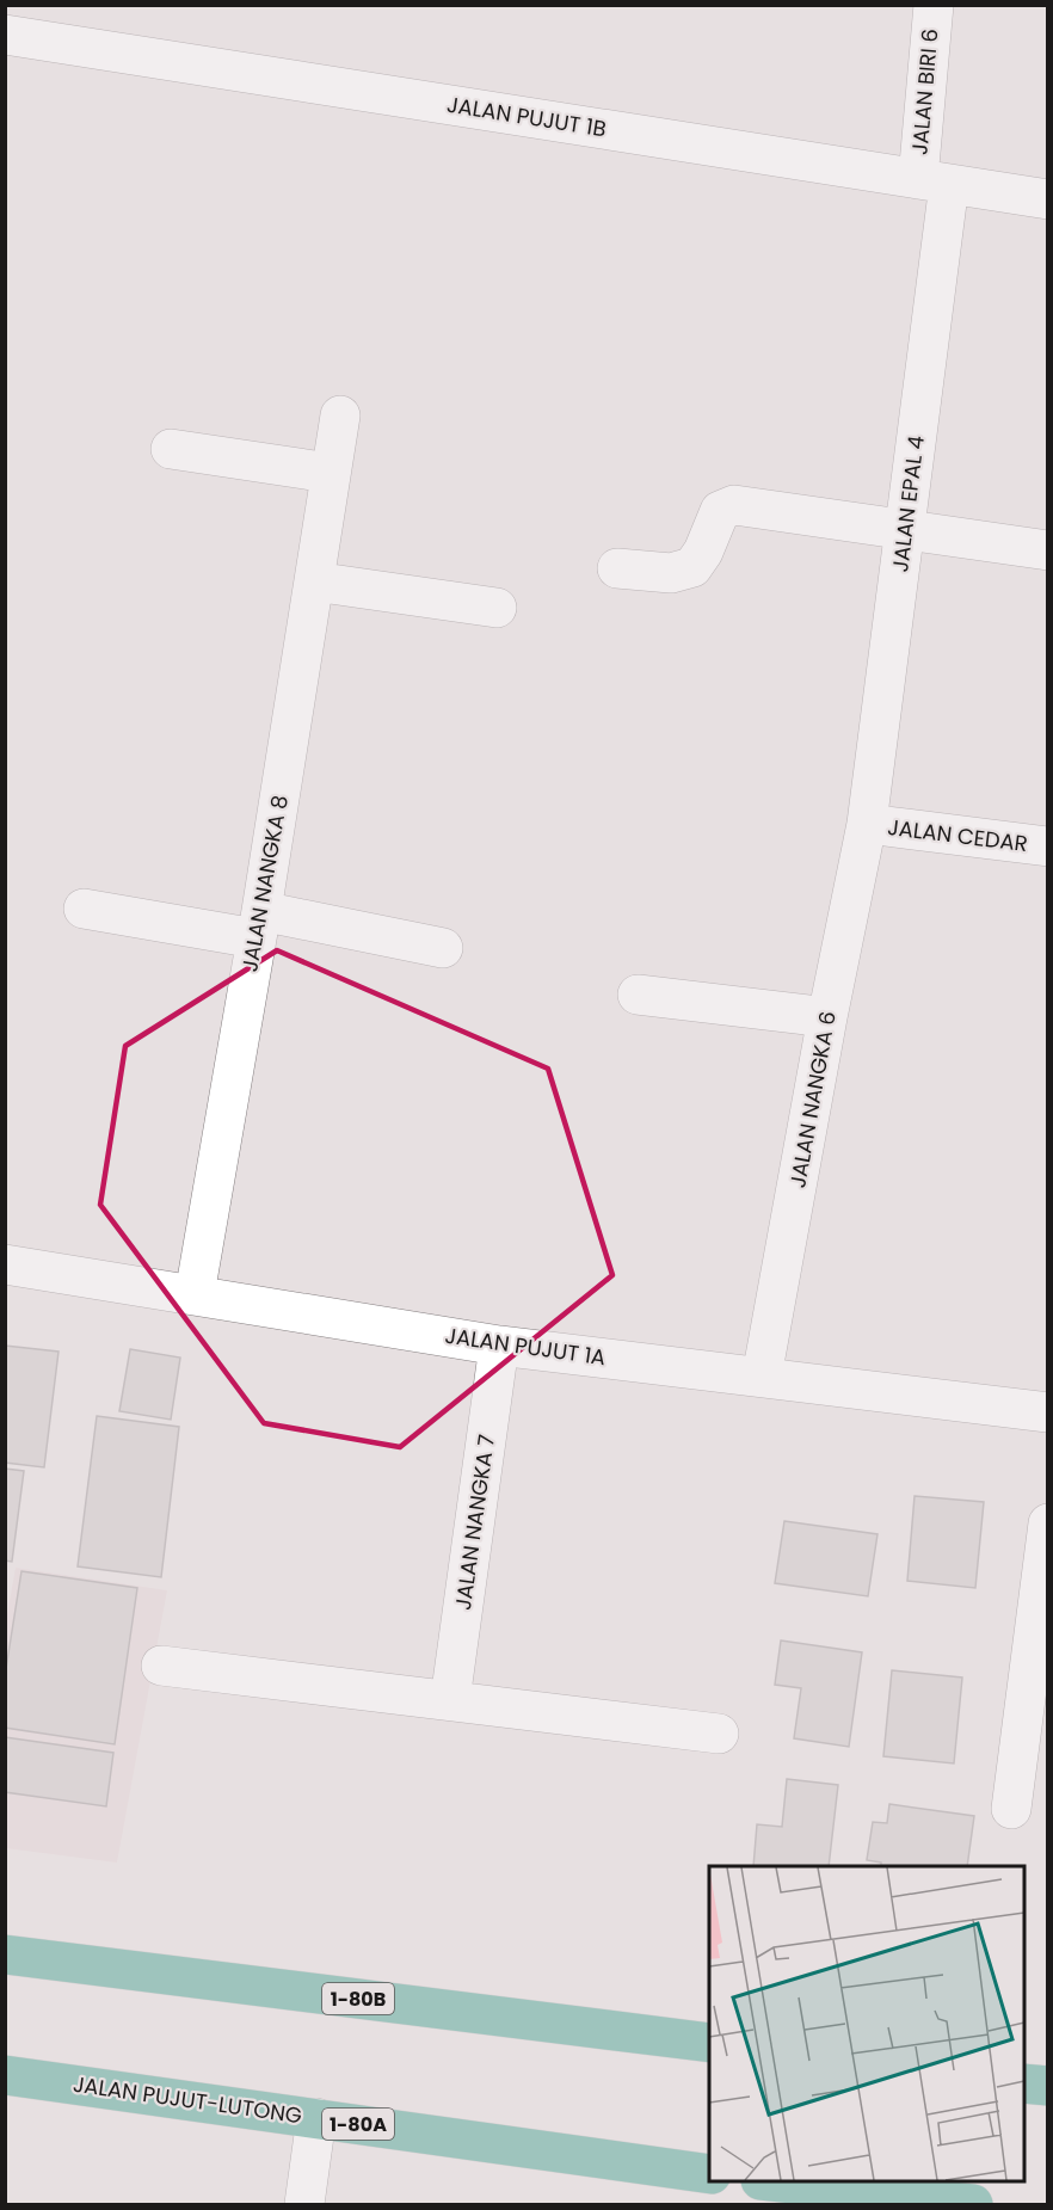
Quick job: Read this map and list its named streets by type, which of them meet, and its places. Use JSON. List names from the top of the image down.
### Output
{
  "streets": {
    "highway": ["1-80B", "JALAN PUJUT-LUTONG", "1-80A"],
    "street": [
      "JALAN BIRI 6",
      "JALAN PUJUT 1B",
      "JALAN EPAL 4",
      "JALAN CEDAR",
      "JALAN NANGKA 8",
      "JALAN NANGKA 6",
      "JALAN PUJUT 1A",
      "JALAN NANGKA 7"
    ]
  },
  "crossings": [
    ["JALAN BIRI 6", "JALAN PUJUT 1B"],
    ["JALAN BIRI 6", "JALAN EPAL 4"],
    ["JALAN PUJUT 1B", "JALAN EPAL 4"],
    ["JALAN EPAL 4", "JALAN CEDAR"],
    ["JALAN EPAL 4", "JALAN NANGKA 6"],
    ["JALAN CEDAR", "JALAN NANGKA 6"],
    ["JALAN NANGKA 8", "JALAN PUJUT 1A"],
    ["JALAN NANGKA 6", "JALAN PUJUT 1A"],
    ["JALAN PUJUT 1A", "JALAN NANGKA 7"]
  ]
}
